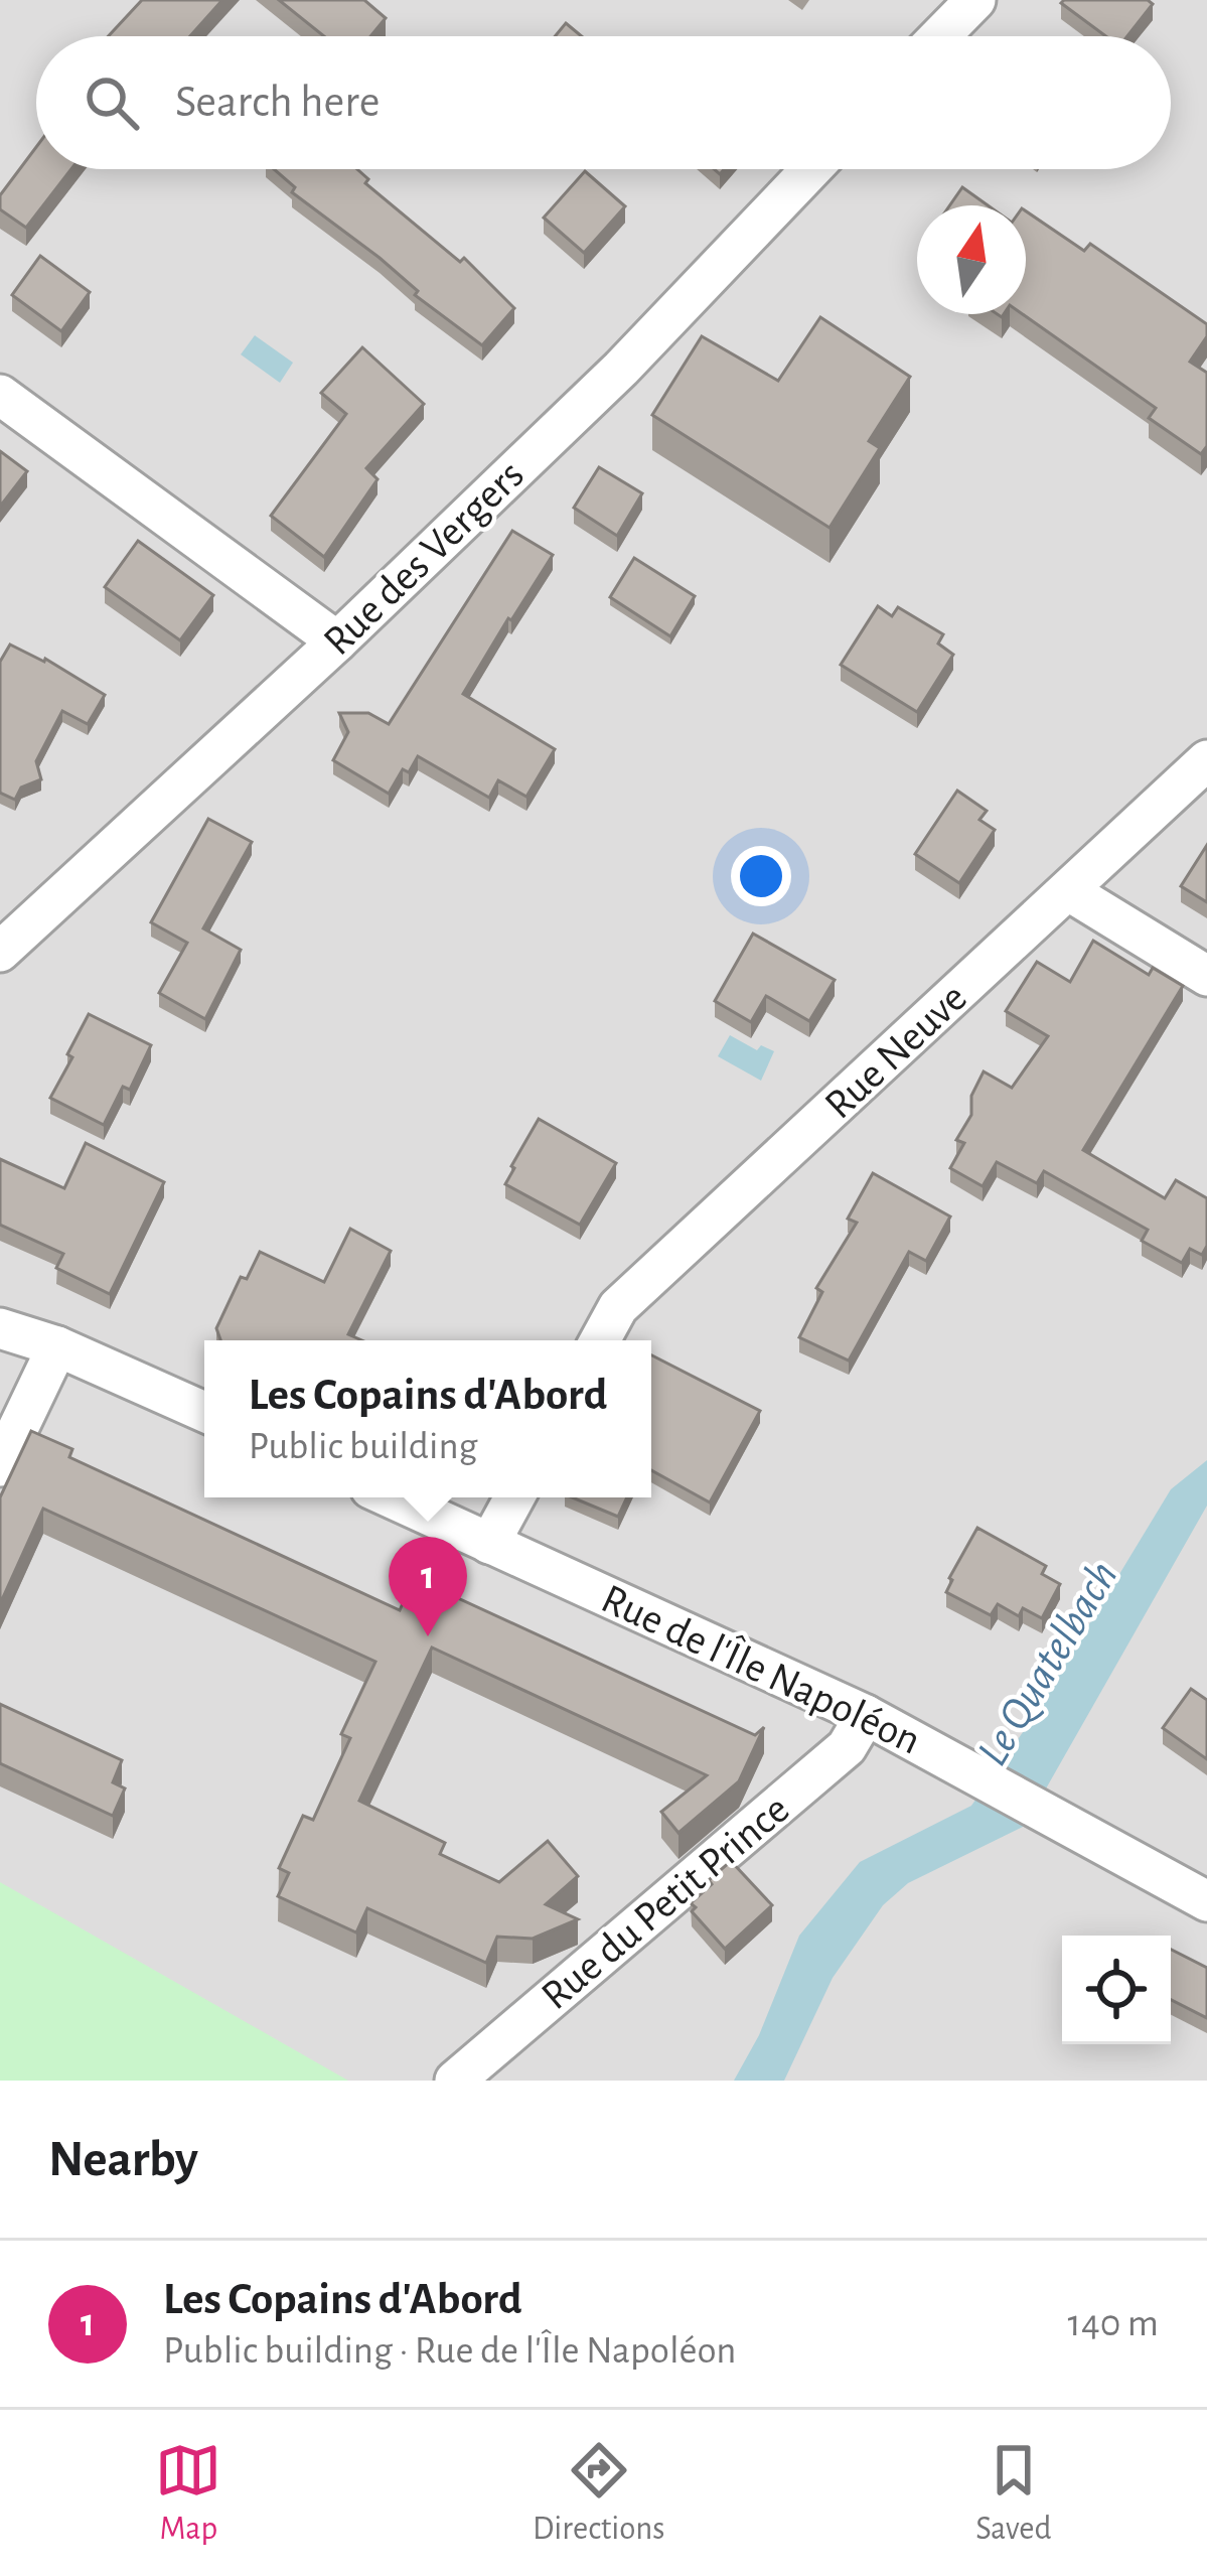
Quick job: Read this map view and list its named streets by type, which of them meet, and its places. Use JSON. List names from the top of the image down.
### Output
{
  "streets": {
    "street": [
      "Rue des Vergers",
      "Rue Neuve",
      "Rue de l'Île Napoléon",
      "Rue du Petit Prince"
    ]
  },
  "crossings": [
    ["Rue de l'Île Napoléon", "Rue du Petit Prince"]
  ],
  "water": ["Le Quatelbach"],
  "north": "top",
  "page": {
    "search": "Search here",
    "popup": ["Les Copains d'Abord", "Public building"],
    "pins": "1",
    "heading": "Nearby",
    "list": [
      {
        "mark": "1",
        "name": "Les Copains d'Abord",
        "note": "Public building · Rue de l'Île Napoléon",
        "value": "140 m"
      }
    ],
    "nav": ["Map", "Directions", "Saved"]
  }
}
